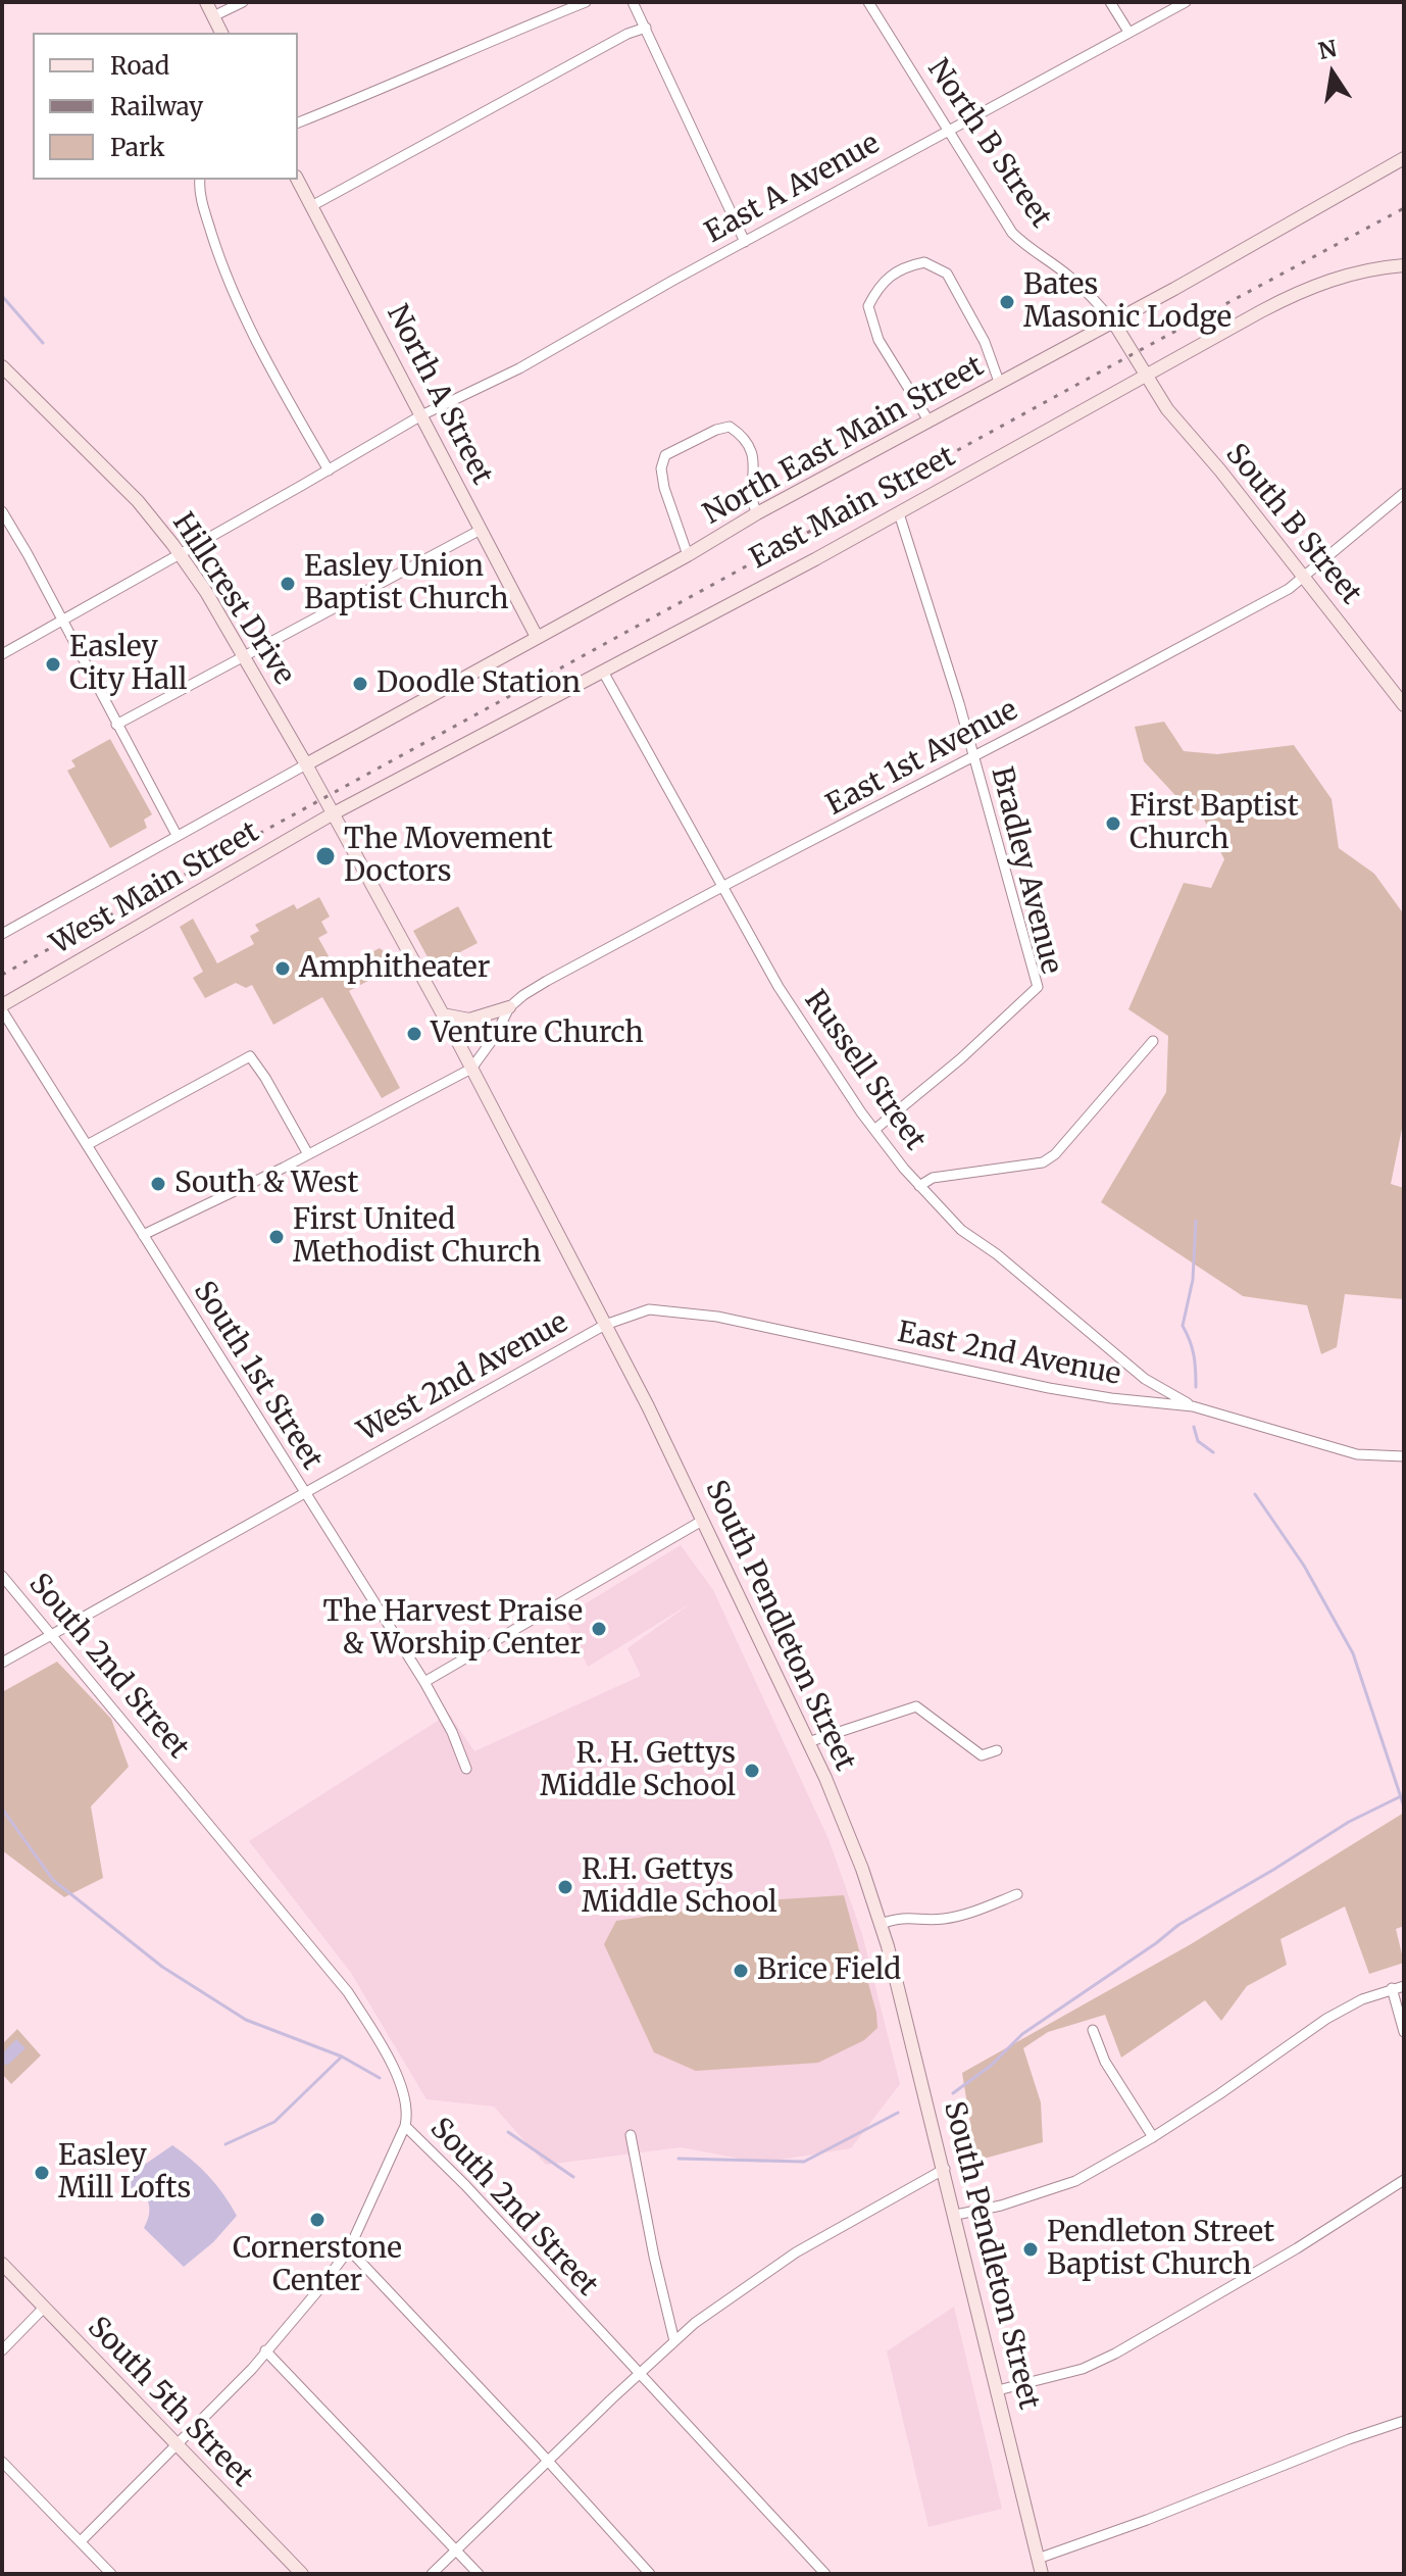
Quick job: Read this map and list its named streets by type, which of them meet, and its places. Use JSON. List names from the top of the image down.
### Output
{
  "streets": {
    "main road": [
      "North B Street",
      "North A Street",
      "North East Main Street",
      "East Main Street",
      "South B Street",
      "Hillcrest Drive",
      "West Main Street",
      "South Pendleton Street",
      "South 5th Street"
    ],
    "street": [
      "East A Avenue",
      "East 1st Avenue",
      "Bradley Avenue",
      "Russell Street",
      "East 2nd Avenue",
      "South 1st Street",
      "West 2nd Avenue",
      "South 2nd Street"
    ]
  },
  "crossings": [
    ["North B Street", "East A Avenue"],
    ["North B Street", "North East Main Street"],
    ["North B Street", "East Main Street"],
    ["North B Street", "South B Street"],
    ["East A Avenue", "North A Street"],
    ["East A Avenue", "Hillcrest Drive"],
    ["North A Street", "North East Main Street"],
    ["North East Main Street", "Hillcrest Drive"],
    ["North East Main Street", "South Pendleton Street"],
    ["East Main Street", "South B Street"],
    ["East Main Street", "Bradley Avenue"],
    ["East Main Street", "West Main Street"],
    ["East Main Street", "Russell Street"],
    ["East Main Street", "South Pendleton Street"],
    ["South B Street", "East 1st Avenue"],
    ["Hillcrest Drive", "South Pendleton Street"],
    ["East 1st Avenue", "Bradley Avenue"],
    ["East 1st Avenue", "Russell Street"],
    ["East 1st Avenue", "South Pendleton Street"],
    ["Bradley Avenue", "Russell Street"],
    ["West Main Street", "South 1st Street"],
    ["West Main Street", "South Pendleton Street"],
    ["Russell Street", "East 2nd Avenue"],
    ["East 2nd Avenue", "West 2nd Avenue"],
    ["East 2nd Avenue", "South Pendleton Street"],
    ["South 1st Street", "West 2nd Avenue"],
    ["West 2nd Avenue", "South Pendleton Street"],
    ["West 2nd Avenue", "South 2nd Street"]
  ],
  "places": [
    "Bates Masonic Lodge",
    "Easley Union Baptist Church",
    "Easley City Hall",
    "Doodle Station",
    "First Baptist Church",
    "The Movement Doctors",
    "Amphitheater",
    "Venture Church",
    "South & West",
    "First United Methodist Church",
    "The Harvest Praise & Worship Center",
    "R. H. Gettys Middle School",
    "R.H. Gettys Middle School",
    "Brice Field",
    "Easley Mill Lofts",
    "Cornerstone Center",
    "Pendleton Street Baptist Church"
  ],
  "legend": ["Road", "Railway", "Park"],
  "north": "top"
}
